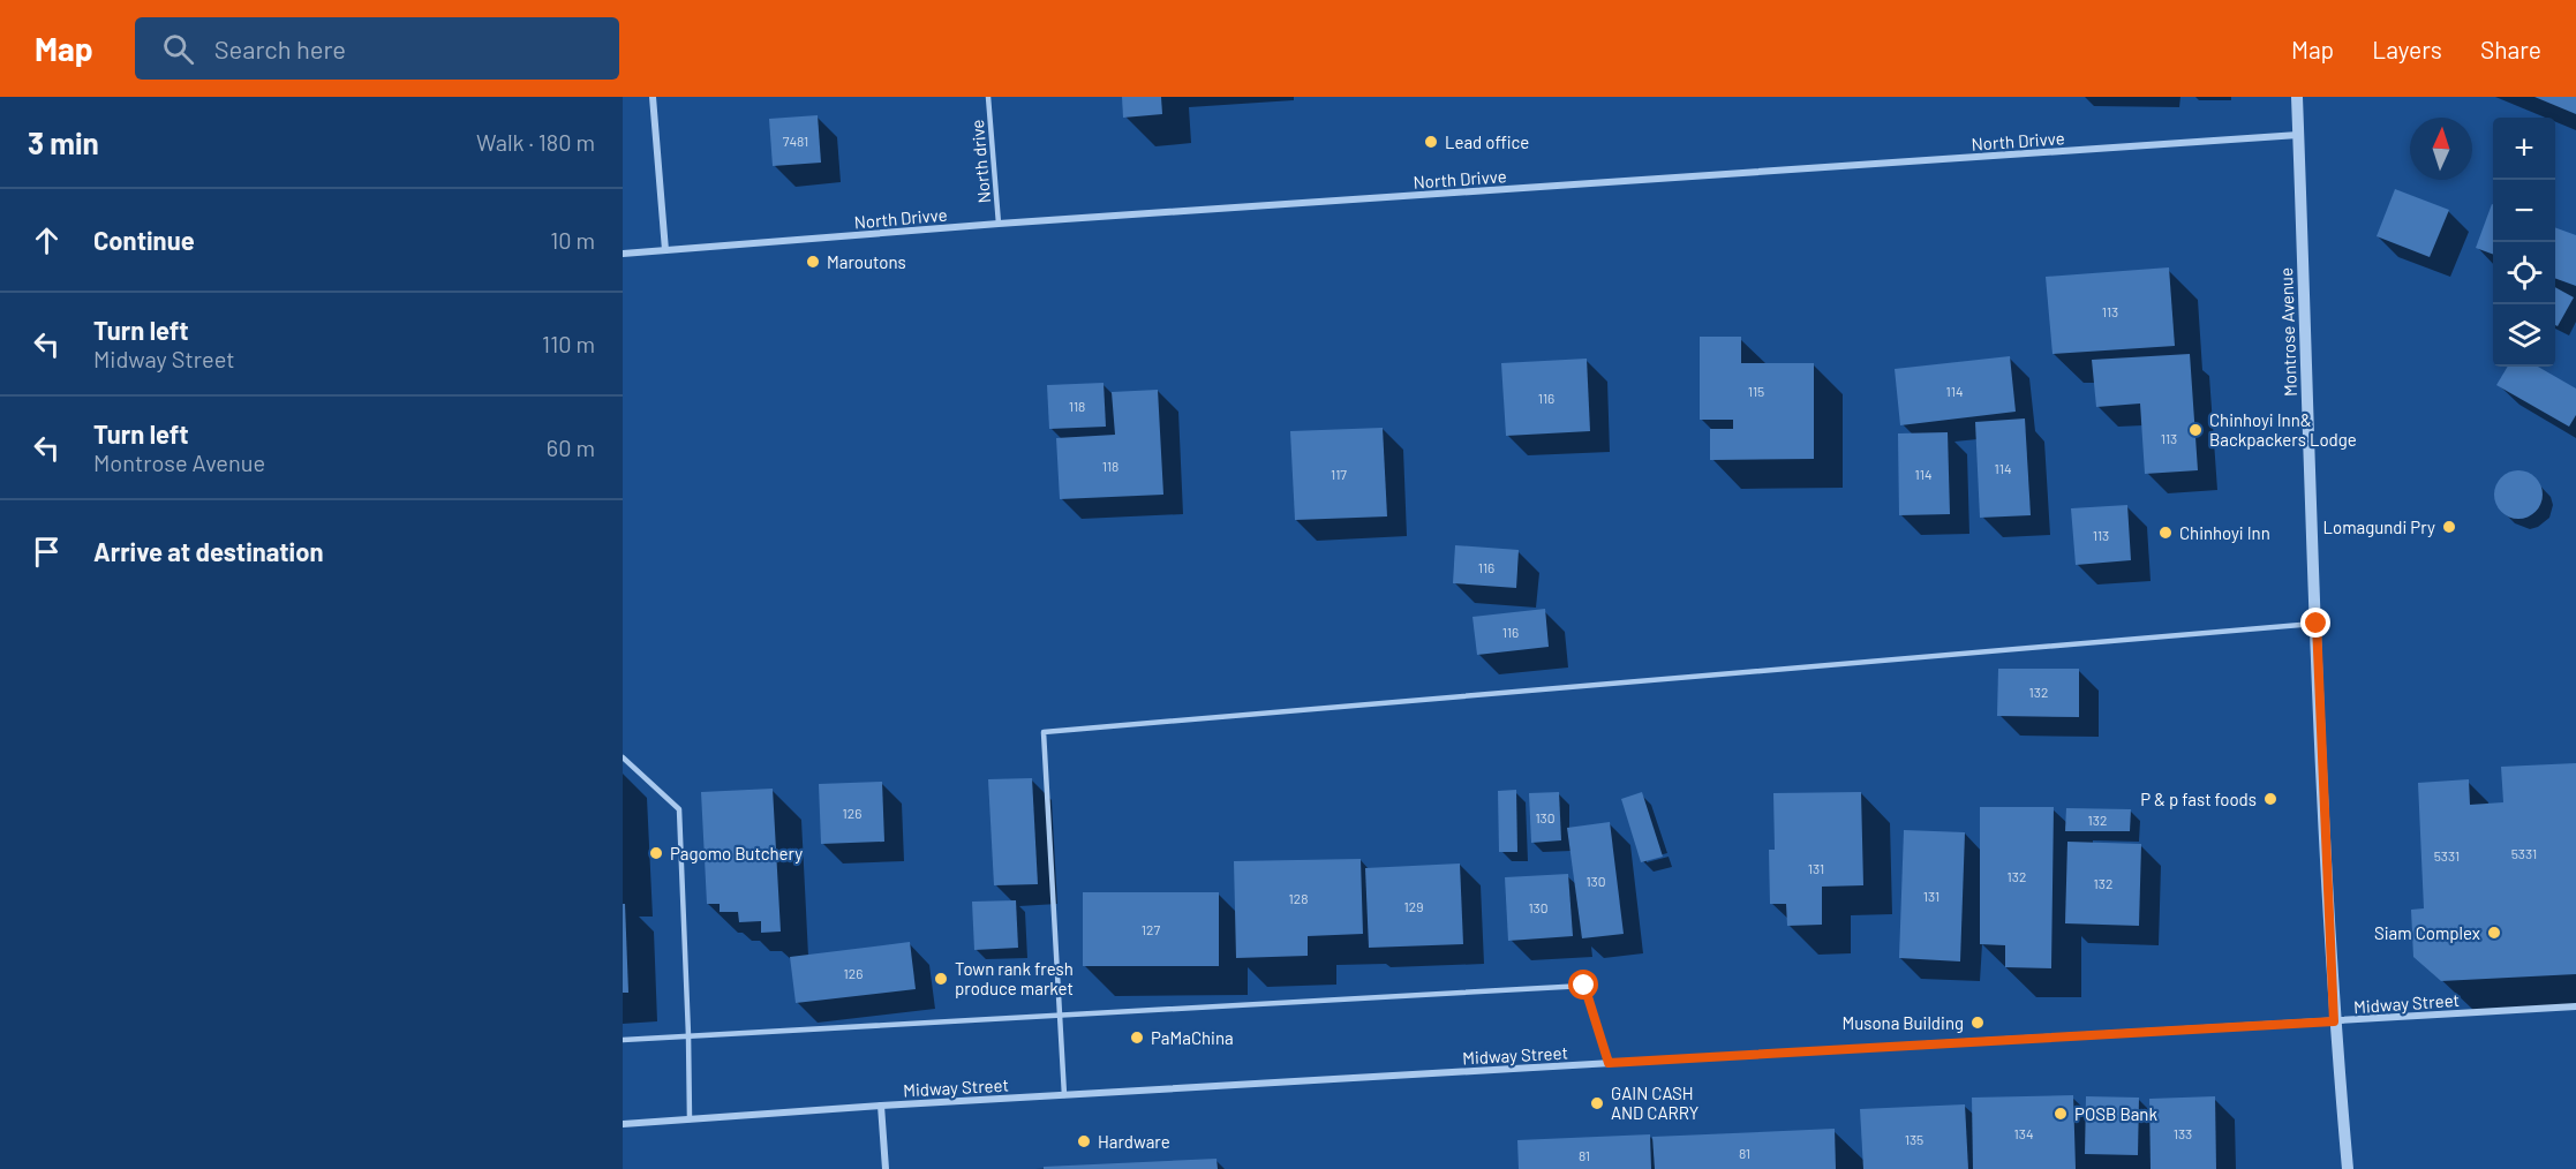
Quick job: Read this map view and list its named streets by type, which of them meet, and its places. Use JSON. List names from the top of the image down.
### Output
{
  "streets": {
    "street": ["North Drivve", "Montrose Avenue", "Midway Street"],
    "lane": ["North drive"]
  },
  "crossings": [
    ["North Drivve", "North drive"],
    ["North Drivve", "Montrose Avenue"],
    ["Montrose Avenue", "Midway Street"]
  ],
  "places": [
    "Lead office",
    "Maroutons",
    "Chinhoyi Inn& Backpackers Lodge",
    "Lomagundi Pry",
    "Chinhoyi Inn",
    "P & p fast foods",
    "Pagomo Butchery",
    "Siam Complex",
    "Town rank fresh produce market",
    "Musona Building",
    "PaMaChina",
    "GAIN CASH AND CARRY",
    "POSB Bank",
    "Hardware"
  ],
  "house_numbers": [
    "7481",
    "113",
    "115",
    "114",
    "116",
    "118",
    "113",
    "118",
    "114",
    "117",
    "114",
    "113",
    "116",
    "116",
    "132",
    "126",
    "130",
    "132",
    "5331",
    "5331",
    "131",
    "132",
    "130",
    "132",
    "131",
    "128",
    "129",
    "130",
    "127",
    "126",
    "134",
    "133",
    "135",
    "81",
    "81"
  ],
  "north": "top",
  "page": {
    "header": "Map",
    "search": "Search here",
    "nav": ["Map", "Layers", "Share"],
    "heading": ["3 min", "Walk · 180 m"],
    "map_buttons": ["+", "−"],
    "list": [
      ["Continue", "10 m"],
      ["Turn left", "Midway Street", "110 m"],
      ["Turn left", "Montrose Avenue", "60 m"],
      "Arrive at destination"
    ]
  }
}
